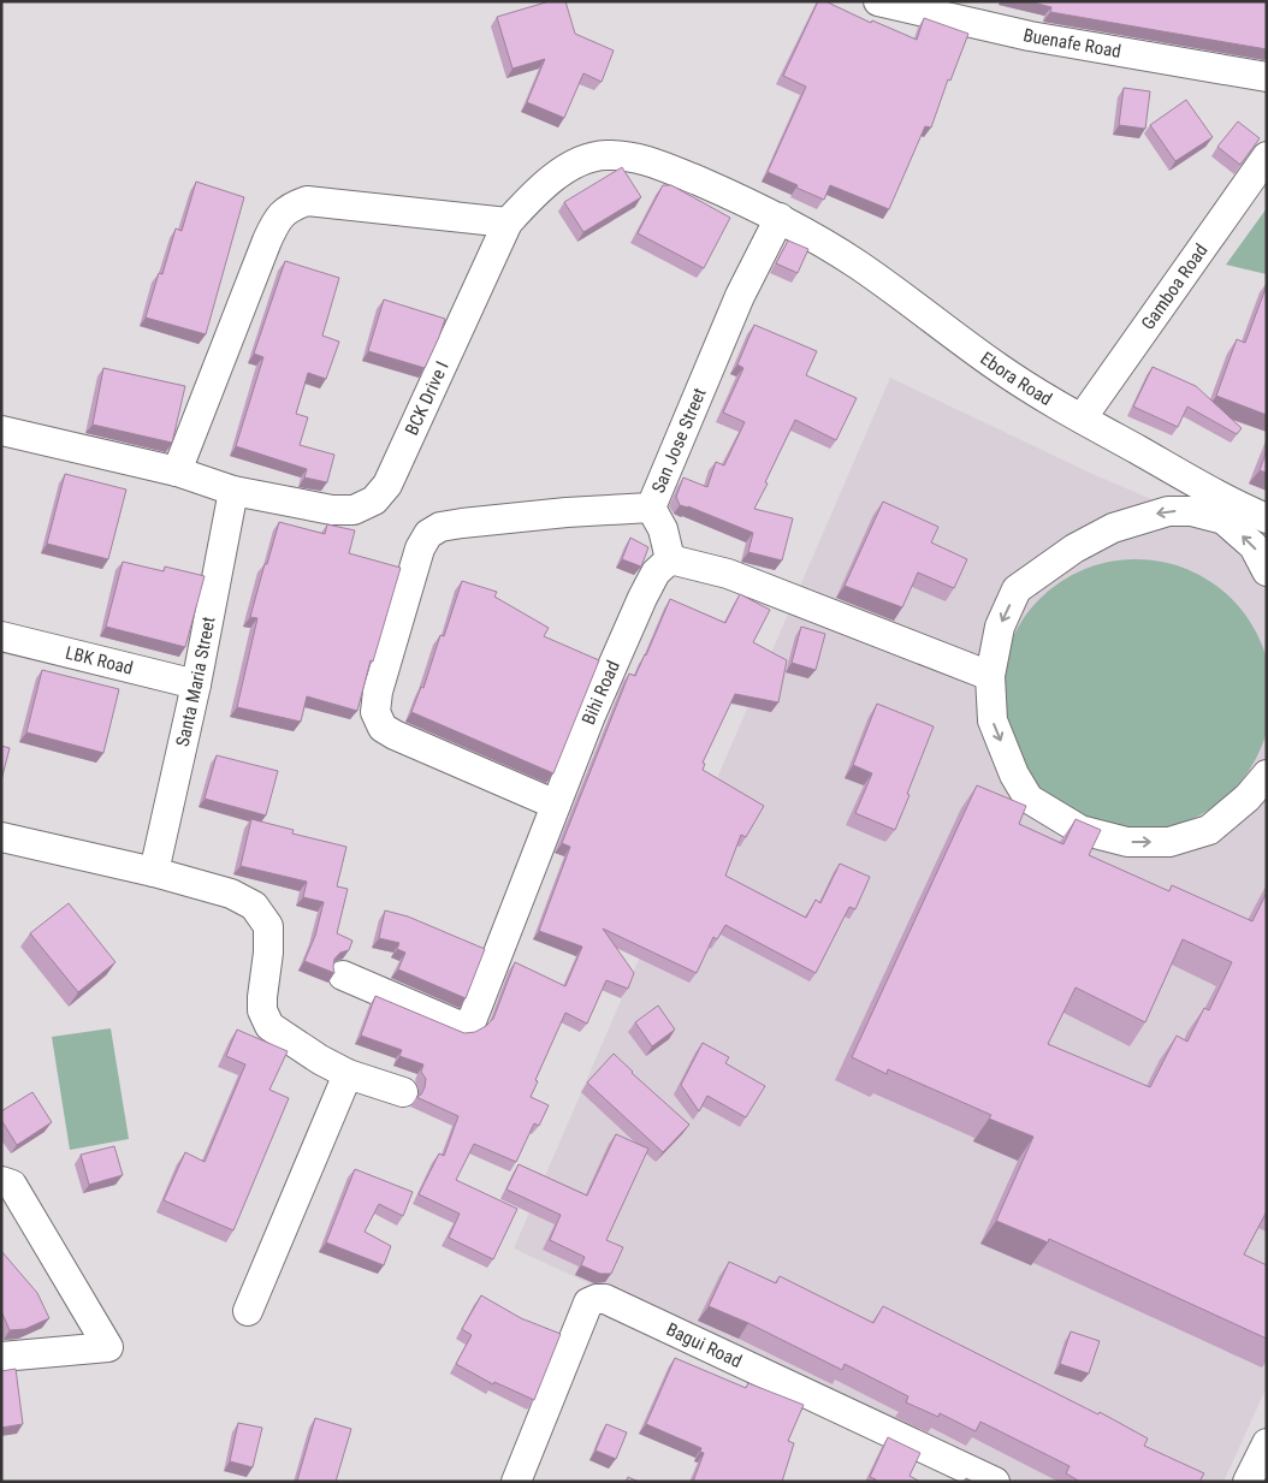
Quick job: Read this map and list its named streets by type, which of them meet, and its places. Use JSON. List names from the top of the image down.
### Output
{
  "streets": {
    "street": [
      "Buenafe Road",
      "Gamboa Road",
      "Ebora Road",
      "BCK Drive I",
      "San Jose Street",
      "LBK Road",
      "Santa Maria Street",
      "Bihi Road",
      "Bagui Road"
    ]
  },
  "crossings": [
    ["Gamboa Road", "Ebora Road"],
    ["Ebora Road", "BCK Drive I"],
    ["Ebora Road", "San Jose Street"],
    ["BCK Drive I", "San Jose Street"],
    ["BCK Drive I", "Santa Maria Street"],
    ["San Jose Street", "Bihi Road"],
    ["LBK Road", "Santa Maria Street"]
  ]
}
